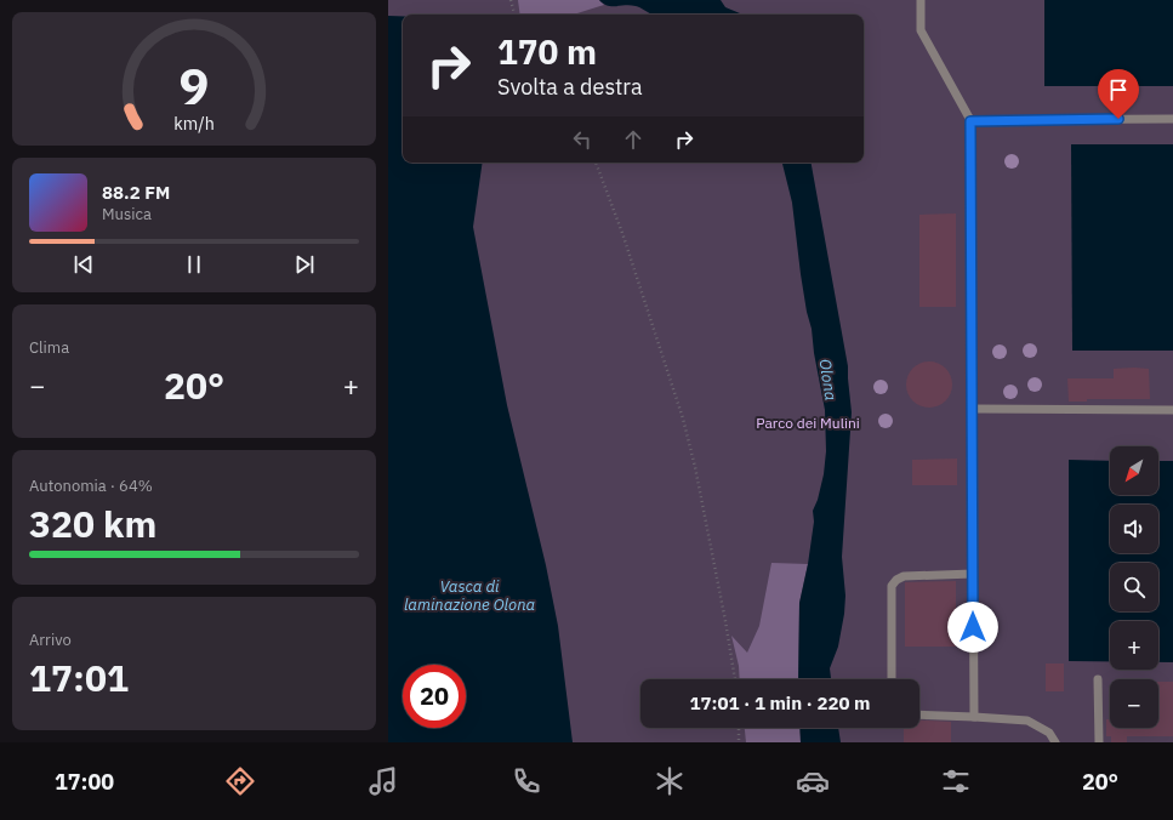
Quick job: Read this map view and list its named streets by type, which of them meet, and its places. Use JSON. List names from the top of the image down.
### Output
{
  "water": ["Olona", "Vasca di laminazione Olona"],
  "parks": ["Parco dei Mulini"],
  "north": "bottom left",
  "page": {
    "turn": ["170 m", "Svolta a destra"],
    "song": ["88.2 FM", "Musica"],
    "tile": [
      "Clima",
      ["Autonomia · 64%", "320 km"],
      ["Arrivo", "17:01"]
    ],
    "heat": ["−", "20°", "+"],
    "map_buttons": ["+", "−"],
    "limit": "20",
    "trip": "17:01 · 1 min · 220 m",
    "tabs": ["17:00", "20°"],
    "gauge": ["9", "km/h"]
  }
}
